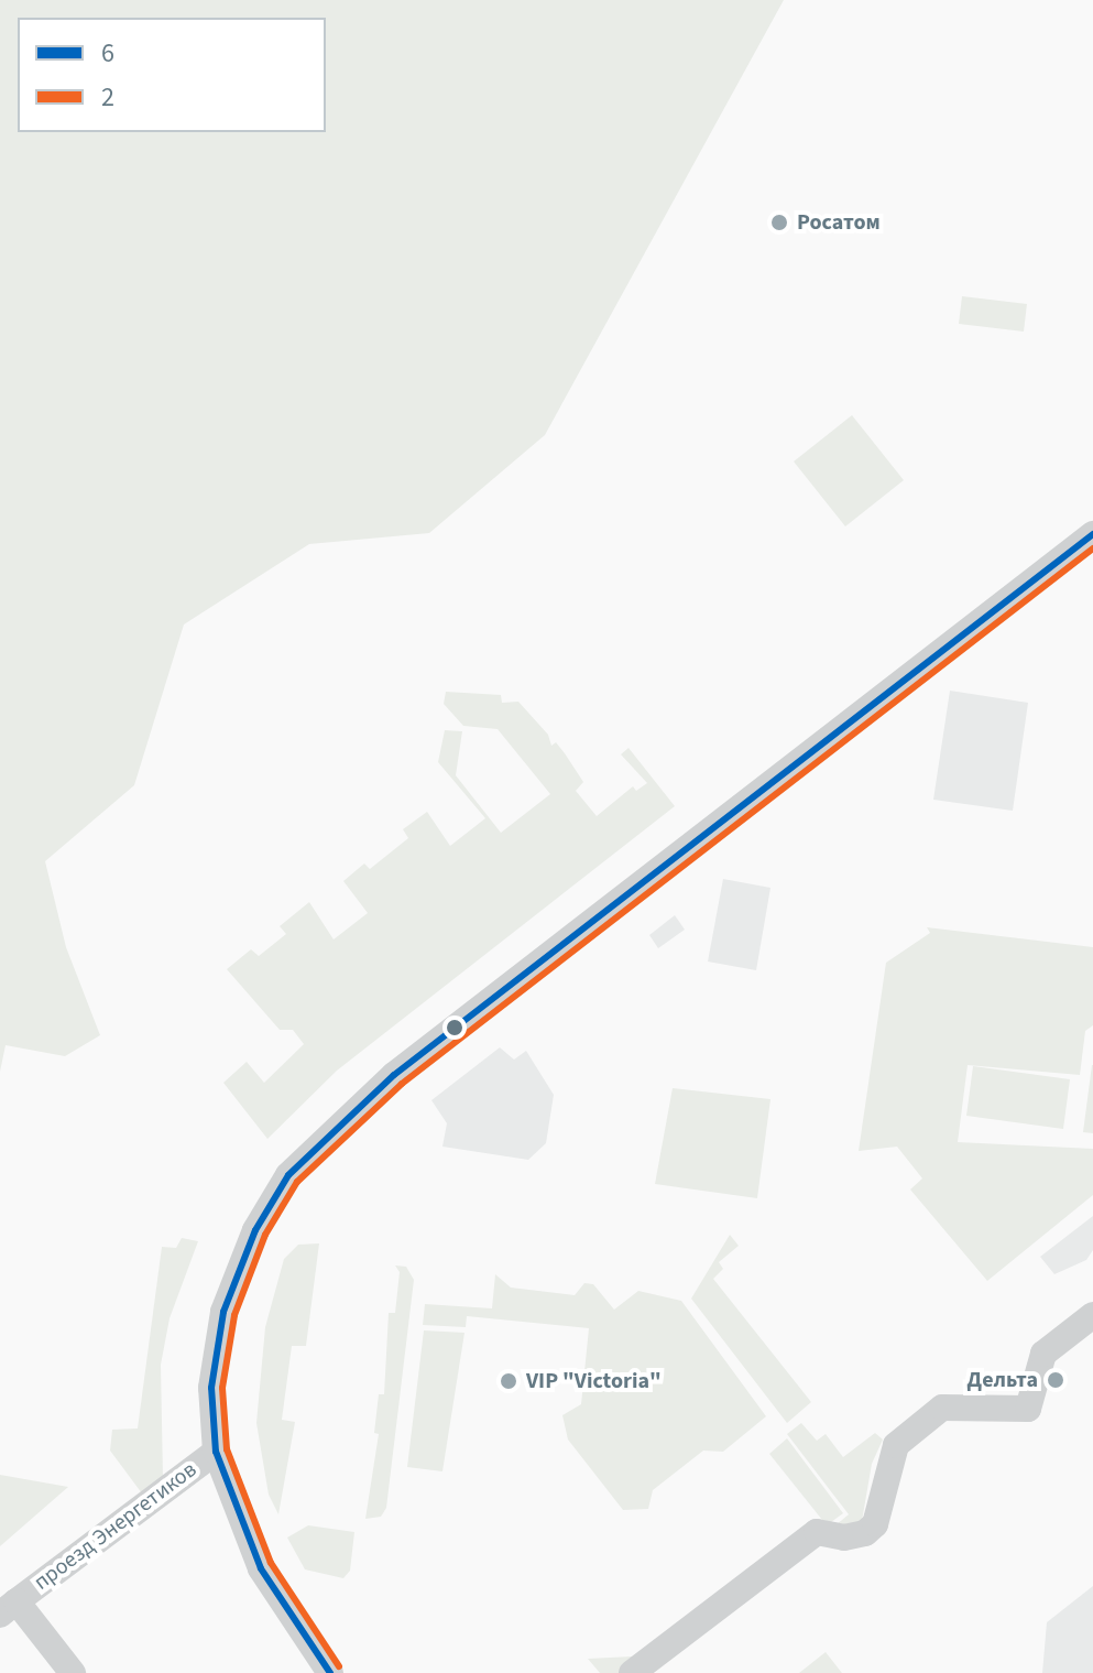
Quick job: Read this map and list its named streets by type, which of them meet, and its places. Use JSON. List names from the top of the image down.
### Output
{
  "streets": {
    "street": ["проезд Энергетиков"]
  },
  "places": ["Росатом", "Дельта", "VIP \"Victoria\""],
  "lines": ["transit line 6", "transit line 2"],
  "legend": ["6", "2"]
}
